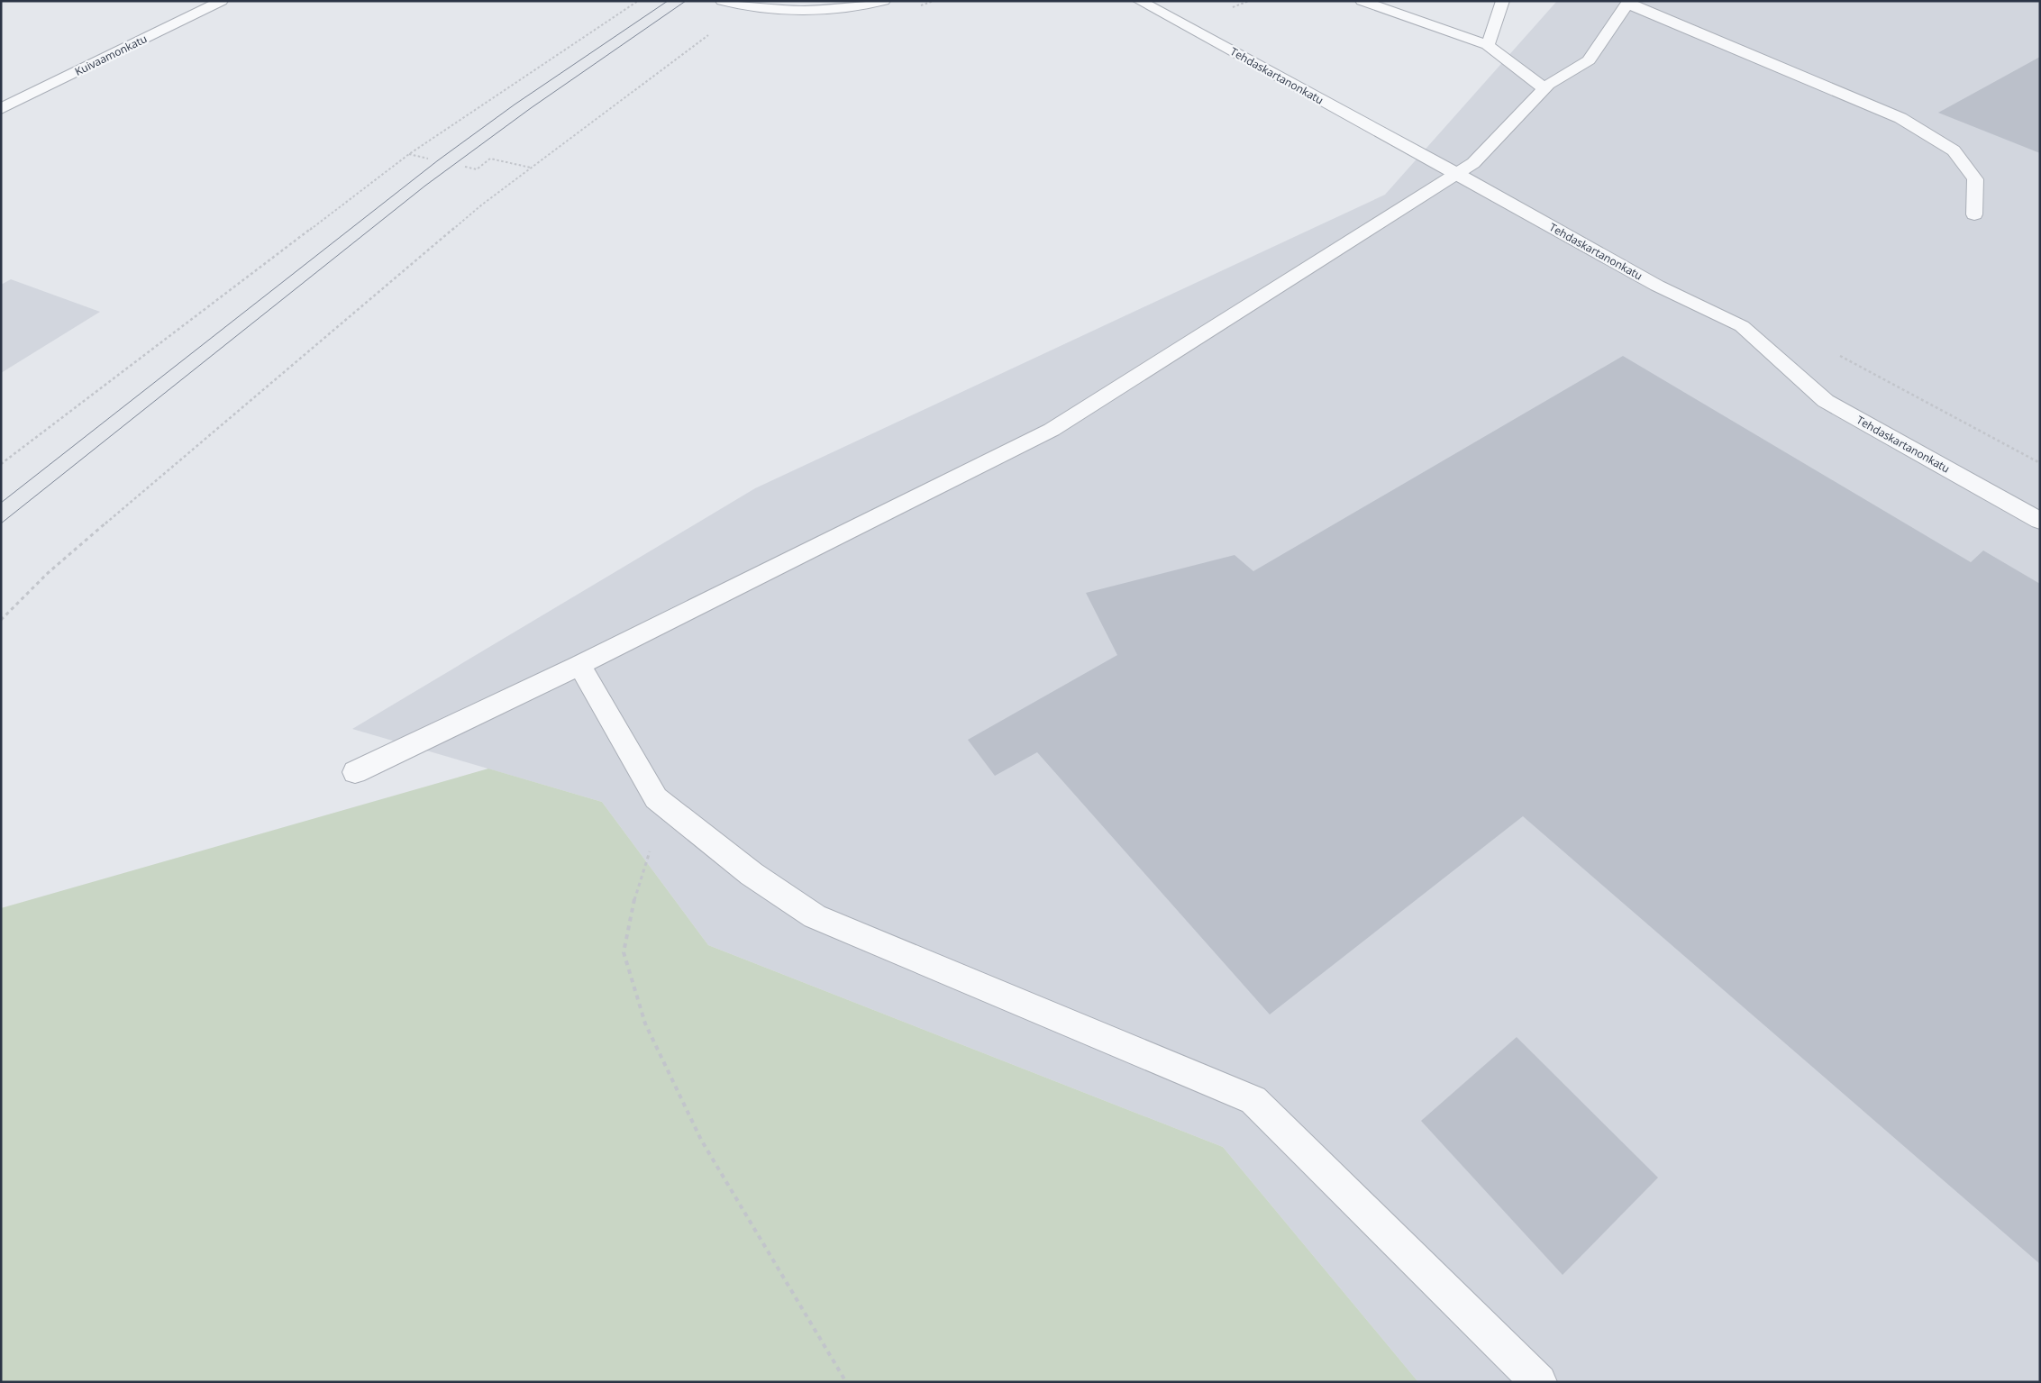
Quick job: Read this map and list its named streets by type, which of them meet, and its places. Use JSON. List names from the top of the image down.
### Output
{
  "streets": {
    "street": ["Kuivaamonkatu", "Tehdaskartanonkatu"]
  }
}
